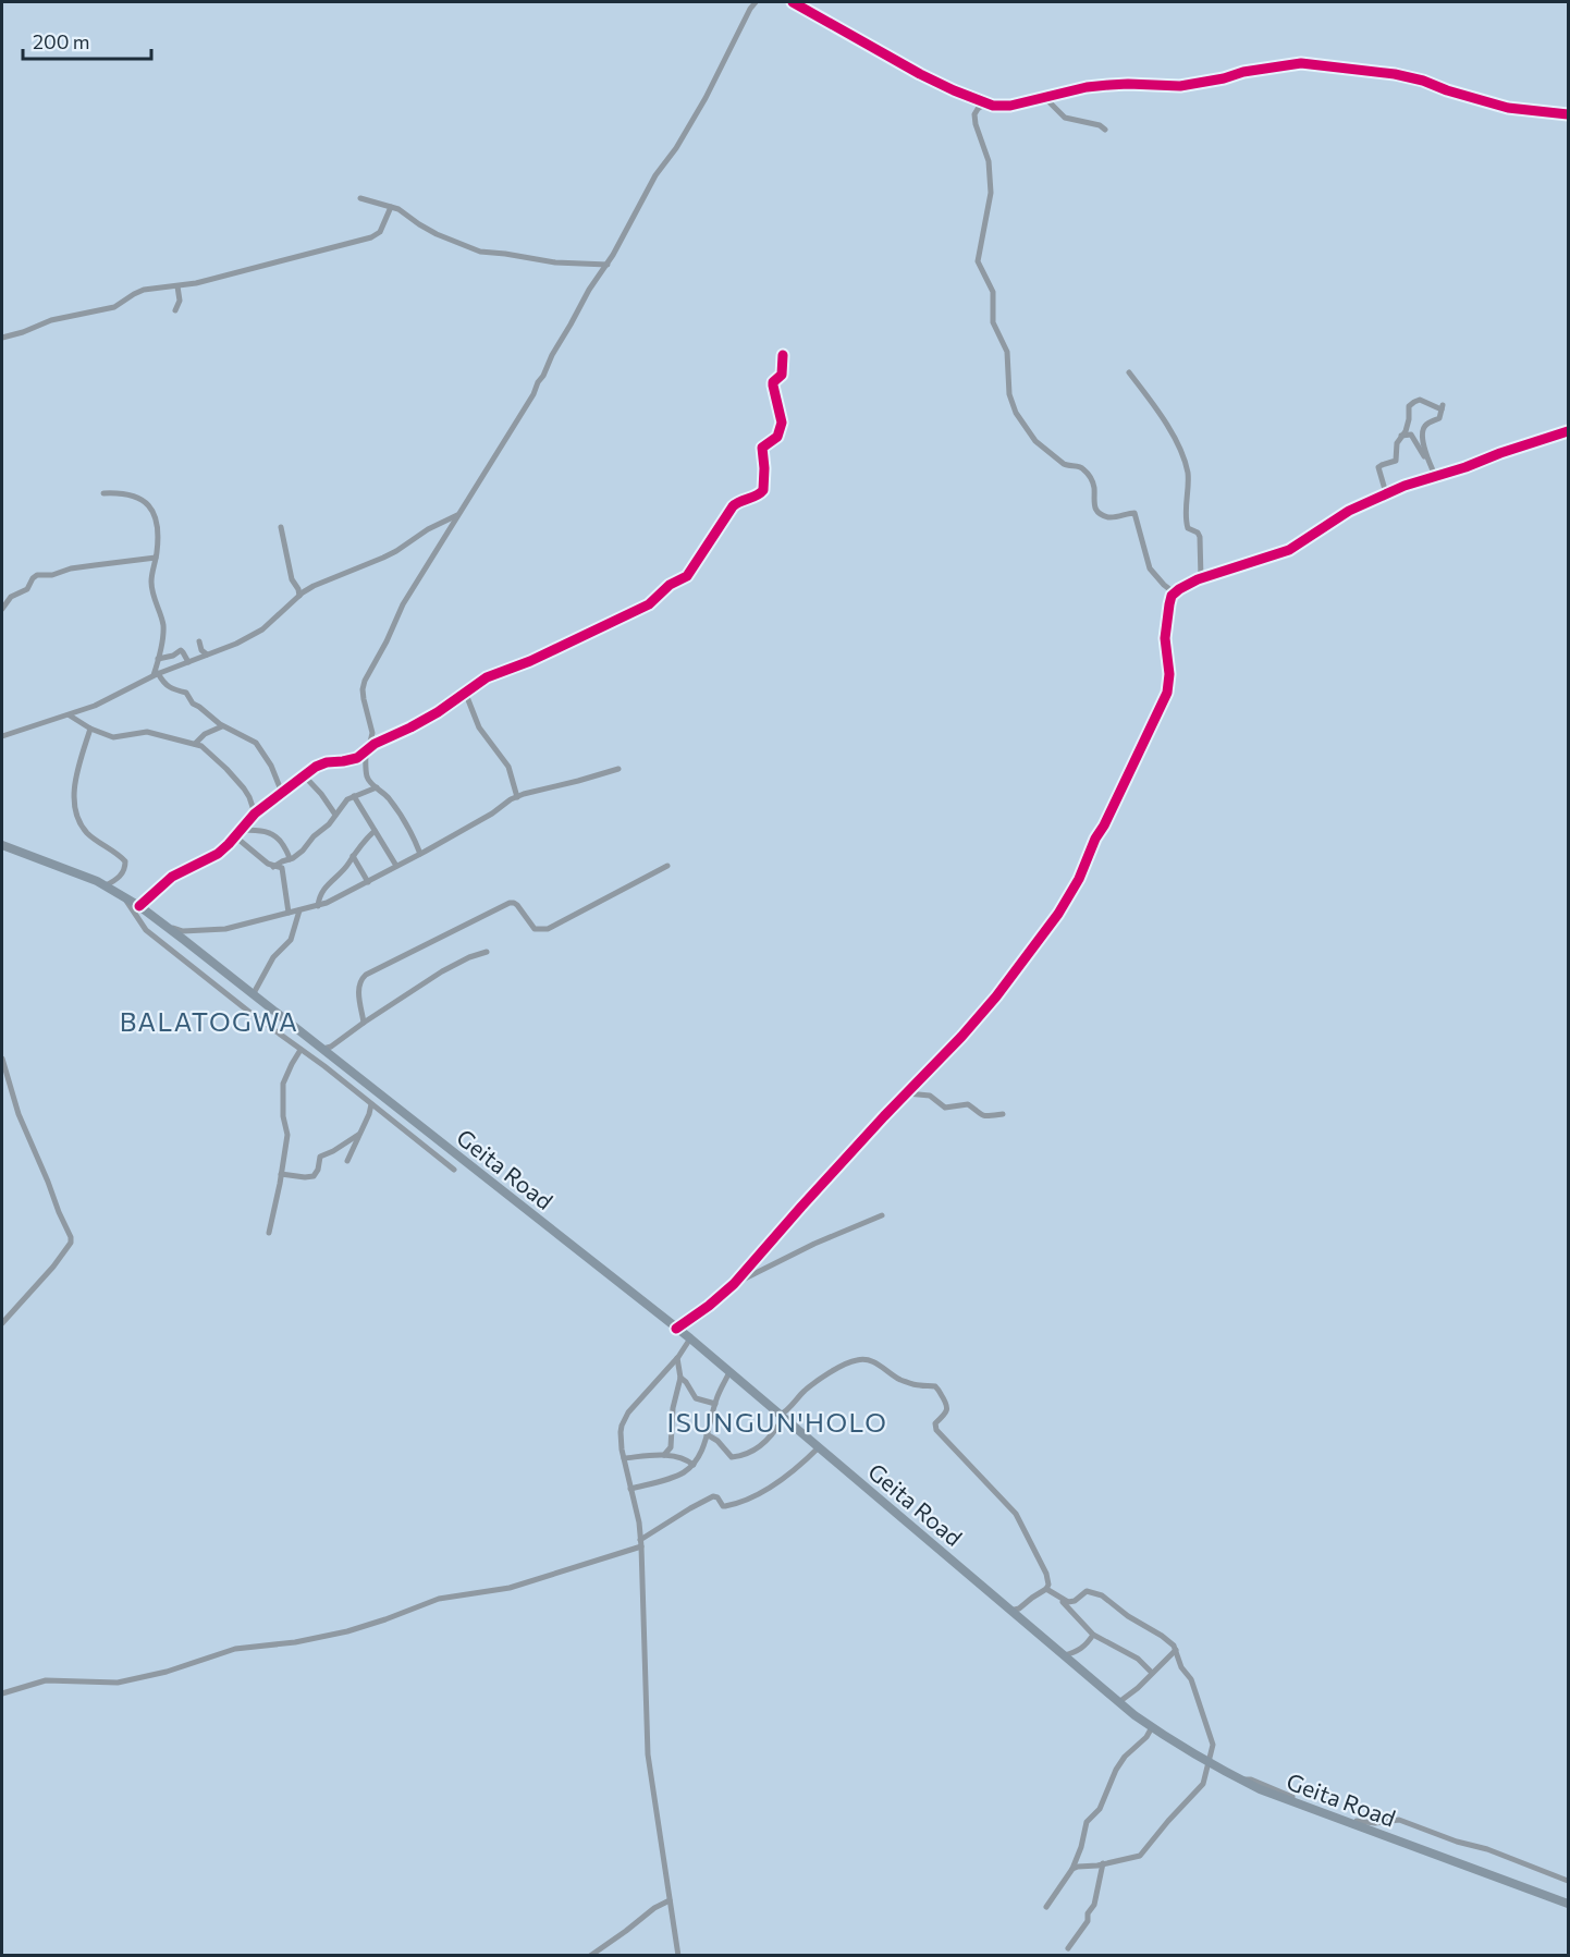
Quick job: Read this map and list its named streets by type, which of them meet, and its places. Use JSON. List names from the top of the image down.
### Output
{
  "streets": {
    "highway": ["Geita Road"]
  },
  "districts": ["BALATOGWA", "ISUNGUN'HOLO"],
  "scale_bar": "200 m"
}
